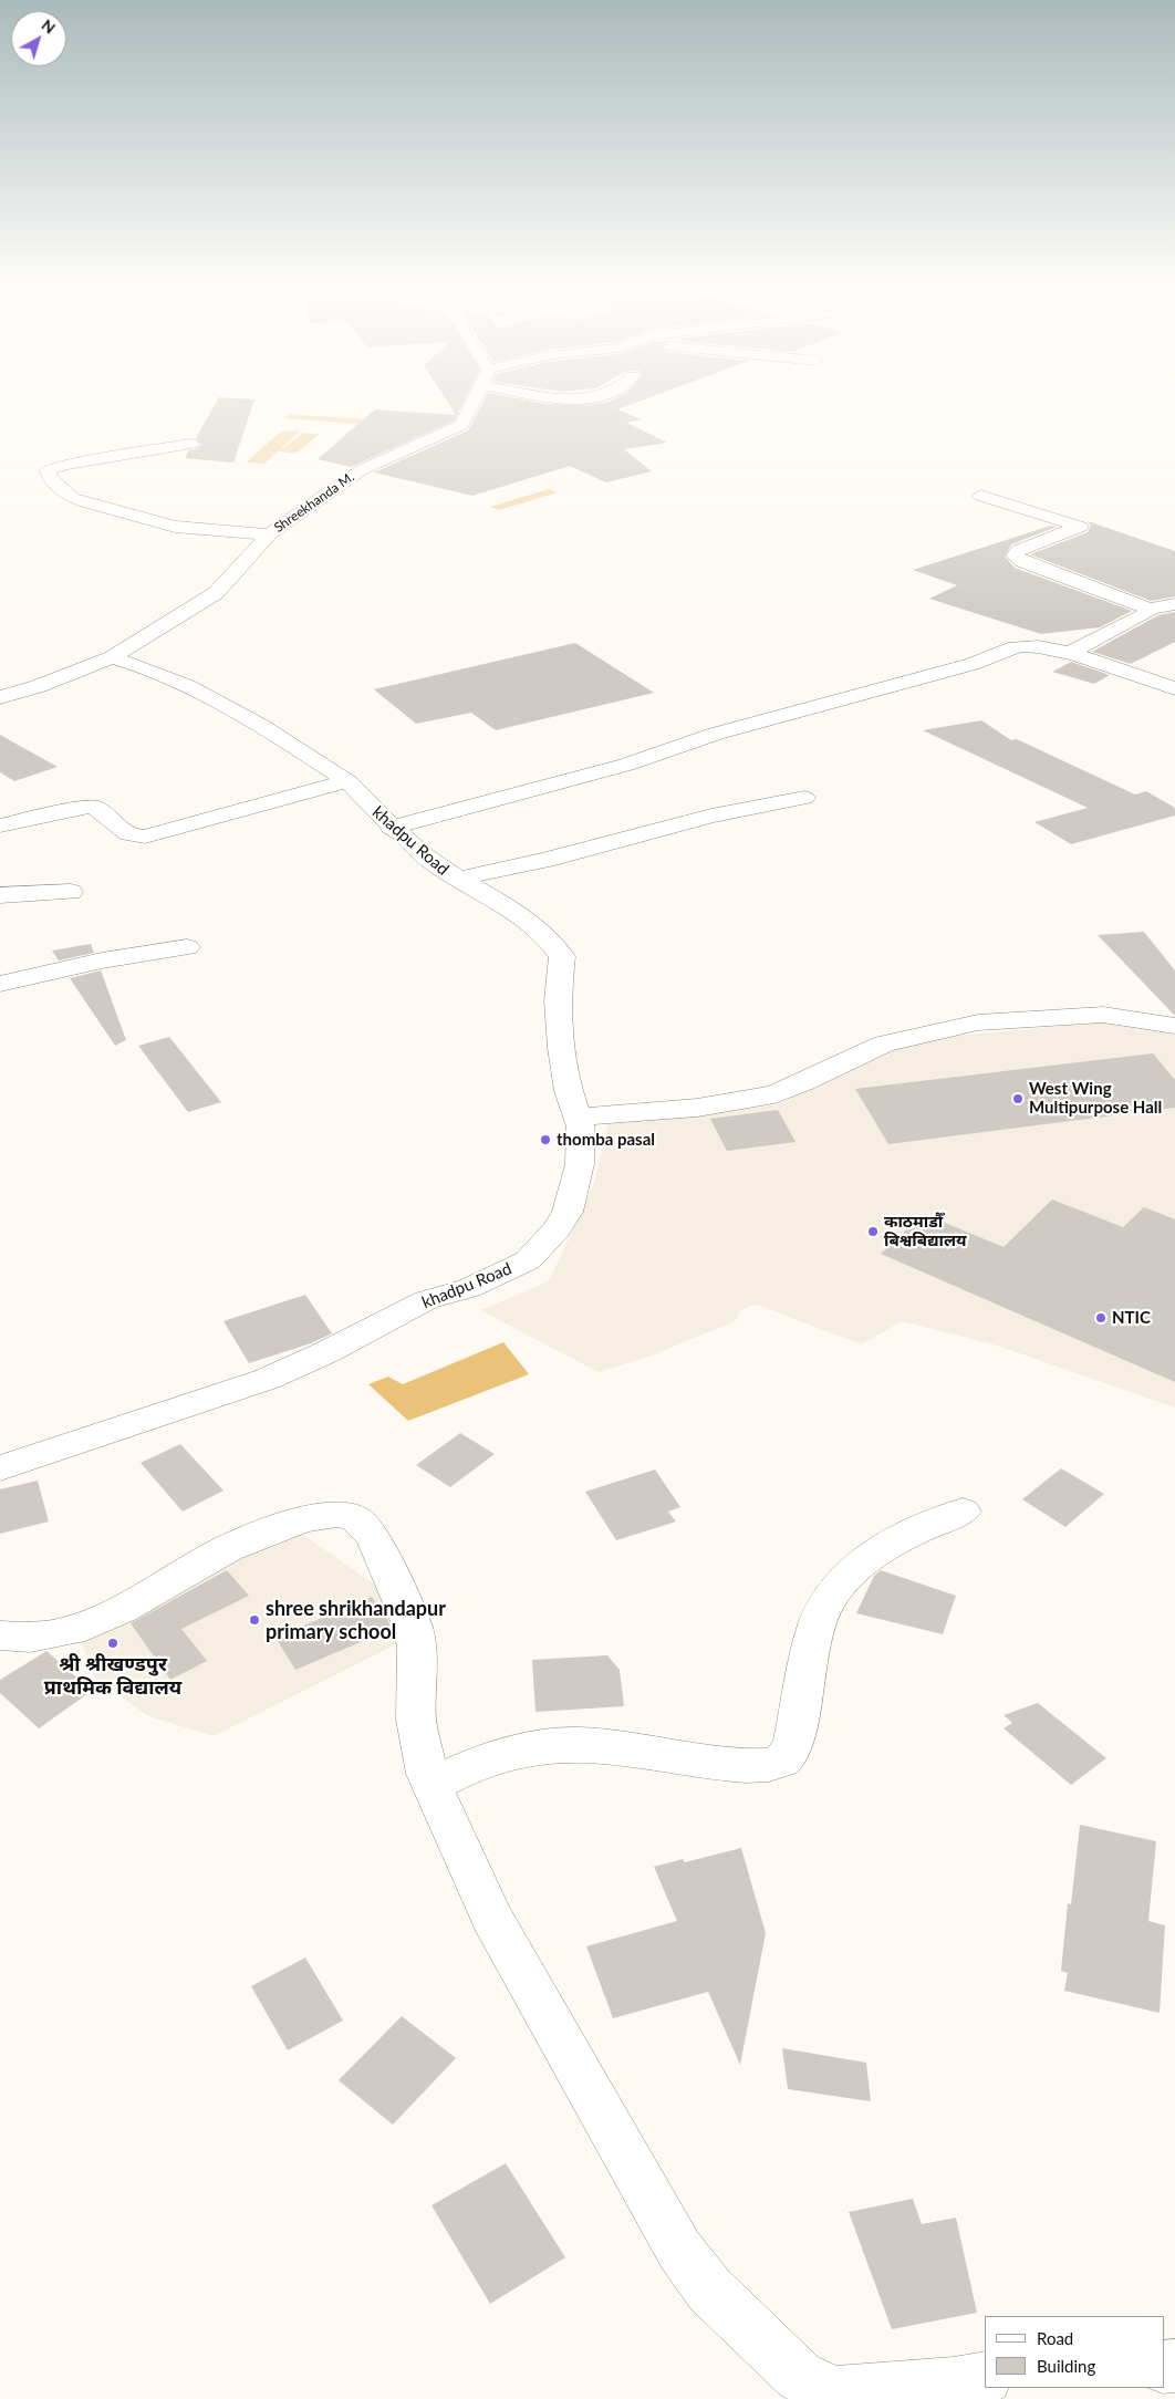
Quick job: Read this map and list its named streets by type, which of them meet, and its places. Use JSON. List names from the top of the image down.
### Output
{
  "streets": {
    "street": ["Shreekhanda M.", "khadpu Road"]
  },
  "crossings": [
    ["Shreekhanda M.", "khadpu Road"]
  ],
  "places": [
    "West Wing Multipurpose Hall",
    "thomba pasal",
    "काठमाडौँ बिश्वबिद्यालय",
    "NTIC",
    "shree shrikhandapur primary school",
    "श्री श्रीखण्डपुर प्राथमिक विद्यालय"
  ],
  "legend": ["Road", "Building"],
  "north": "top right"
}
